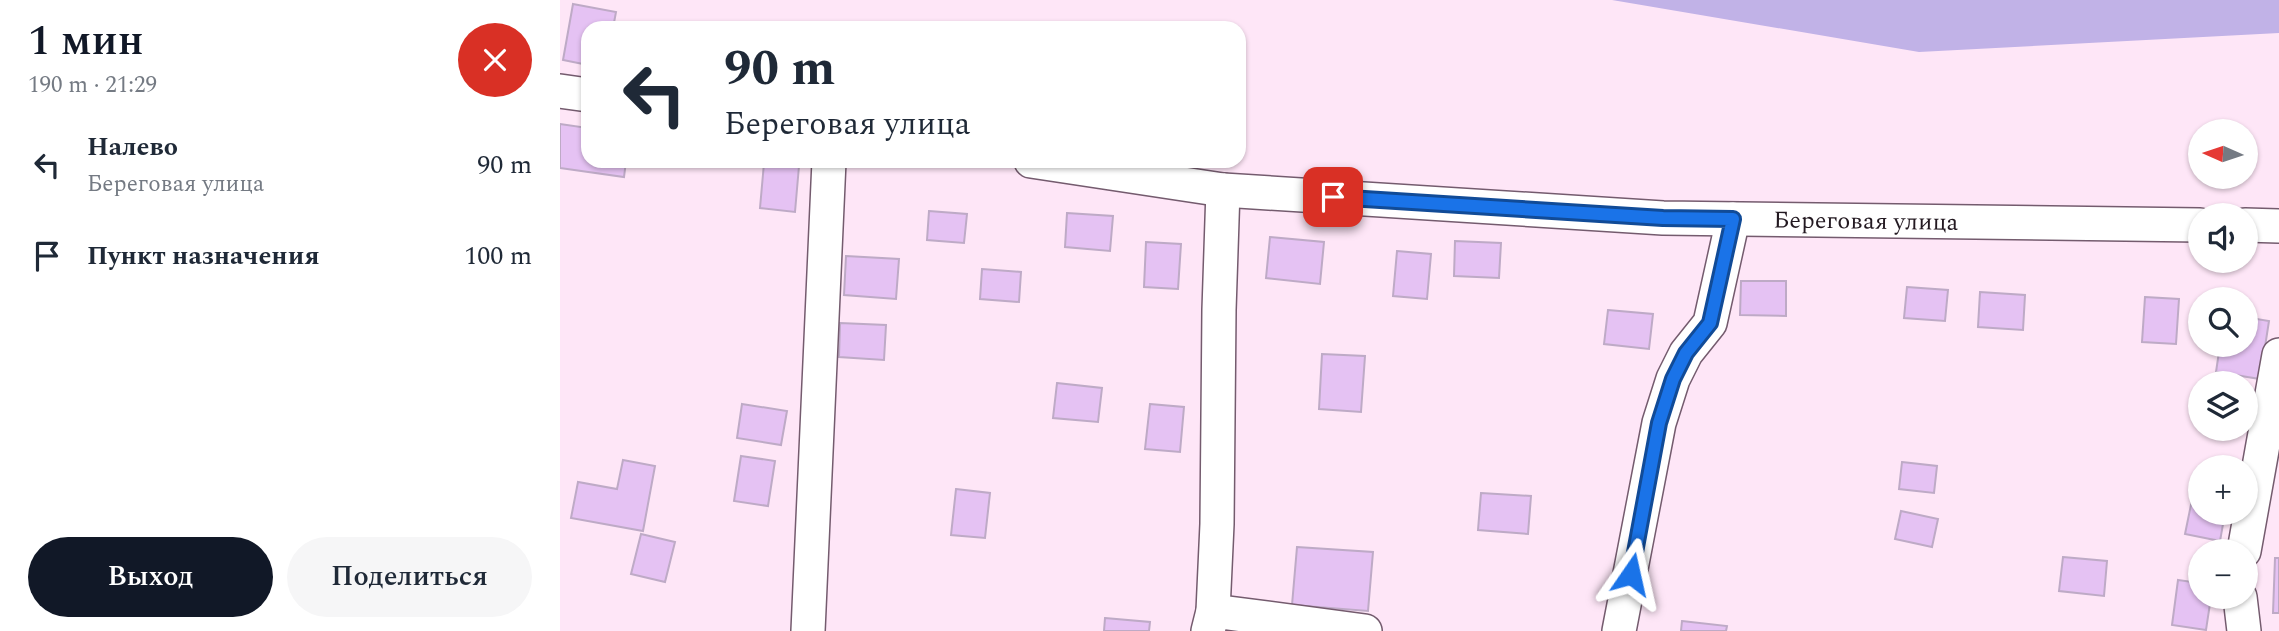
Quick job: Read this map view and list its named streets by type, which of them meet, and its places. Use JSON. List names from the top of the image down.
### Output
{
  "streets": {
    "street": ["Береговая улица"]
  },
  "north": "left",
  "page": {
    "heading": ["1 мин", "190 m · 21:29"],
    "turn": ["90 m", "Береговая улица"],
    "list": [
      {
        "name": "Налево",
        "note": "Береговая улица",
        "value": "90 m"
      },
      {
        "name": "Пункт назначения",
        "value": "100 m"
      }
    ],
    "map_buttons": ["+", "−"],
    "buttons": ["Выход", "Поделиться"]
  }
}
